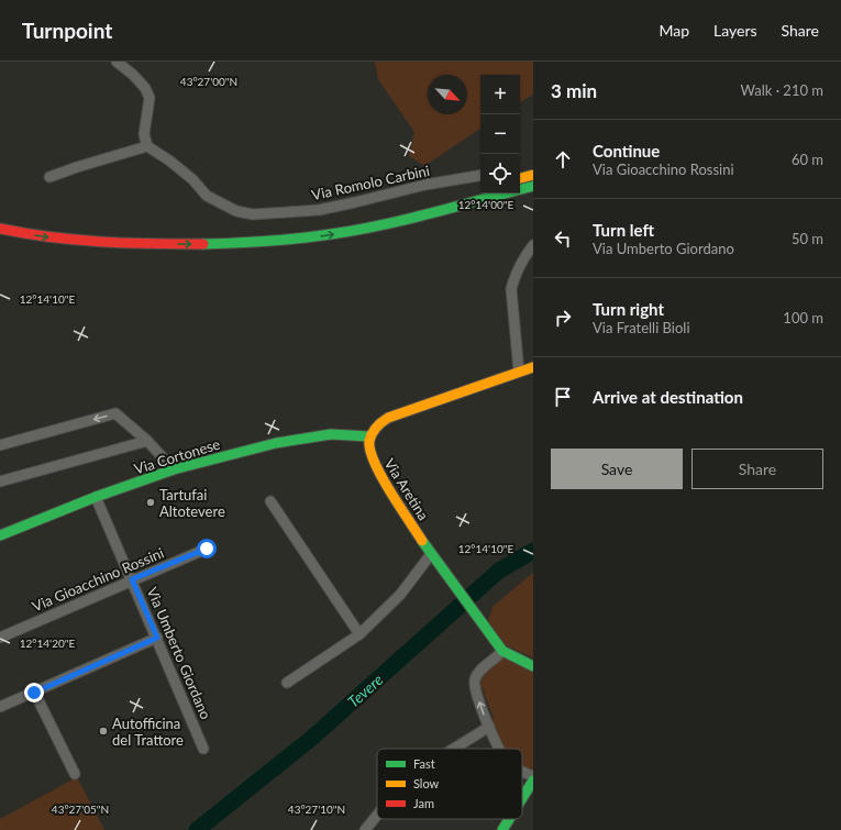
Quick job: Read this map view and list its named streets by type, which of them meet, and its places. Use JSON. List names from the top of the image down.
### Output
{
  "streets": {
    "main road": ["Via Cortonese", "Via Aretina"],
    "street": ["Via Romolo Carbini", "Via Gioacchino Rossini", "Via Umberto Giordano"]
  },
  "crossings": [
    ["Via Cortonese", "Via Aretina"],
    ["Via Cortonese", "Via Umberto Giordano"],
    ["Via Gioacchino Rossini", "Via Umberto Giordano"]
  ],
  "water": ["Tevere"],
  "places": ["Tartufai Altotevere", "Autofficina del Trattore"],
  "legend": ["Fast", "Slow", "Jam"],
  "north": "bottom right",
  "page": {
    "header": "Turnpoint",
    "nav": ["Map", "Layers", "Share"],
    "heading": ["3 min", "Walk · 210 m"],
    "map_buttons": ["+", "−"],
    "list": [
      ["Continue", "Via Gioacchino Rossini", "60 m"],
      ["Turn left", "Via Umberto Giordano", "50 m"],
      ["Turn right", "Via Fratelli Bioli", "100 m"],
      "Arrive at destination"
    ],
    "buttons": ["Save", "Share"]
  },
  "coordinates": [
    "43°27'00\"N",
    "12°14'00\"E",
    "12°14'10\"E",
    "12°14'20\"E",
    "43°27'05\"N",
    "43°27'10\"N"
  ]
}
